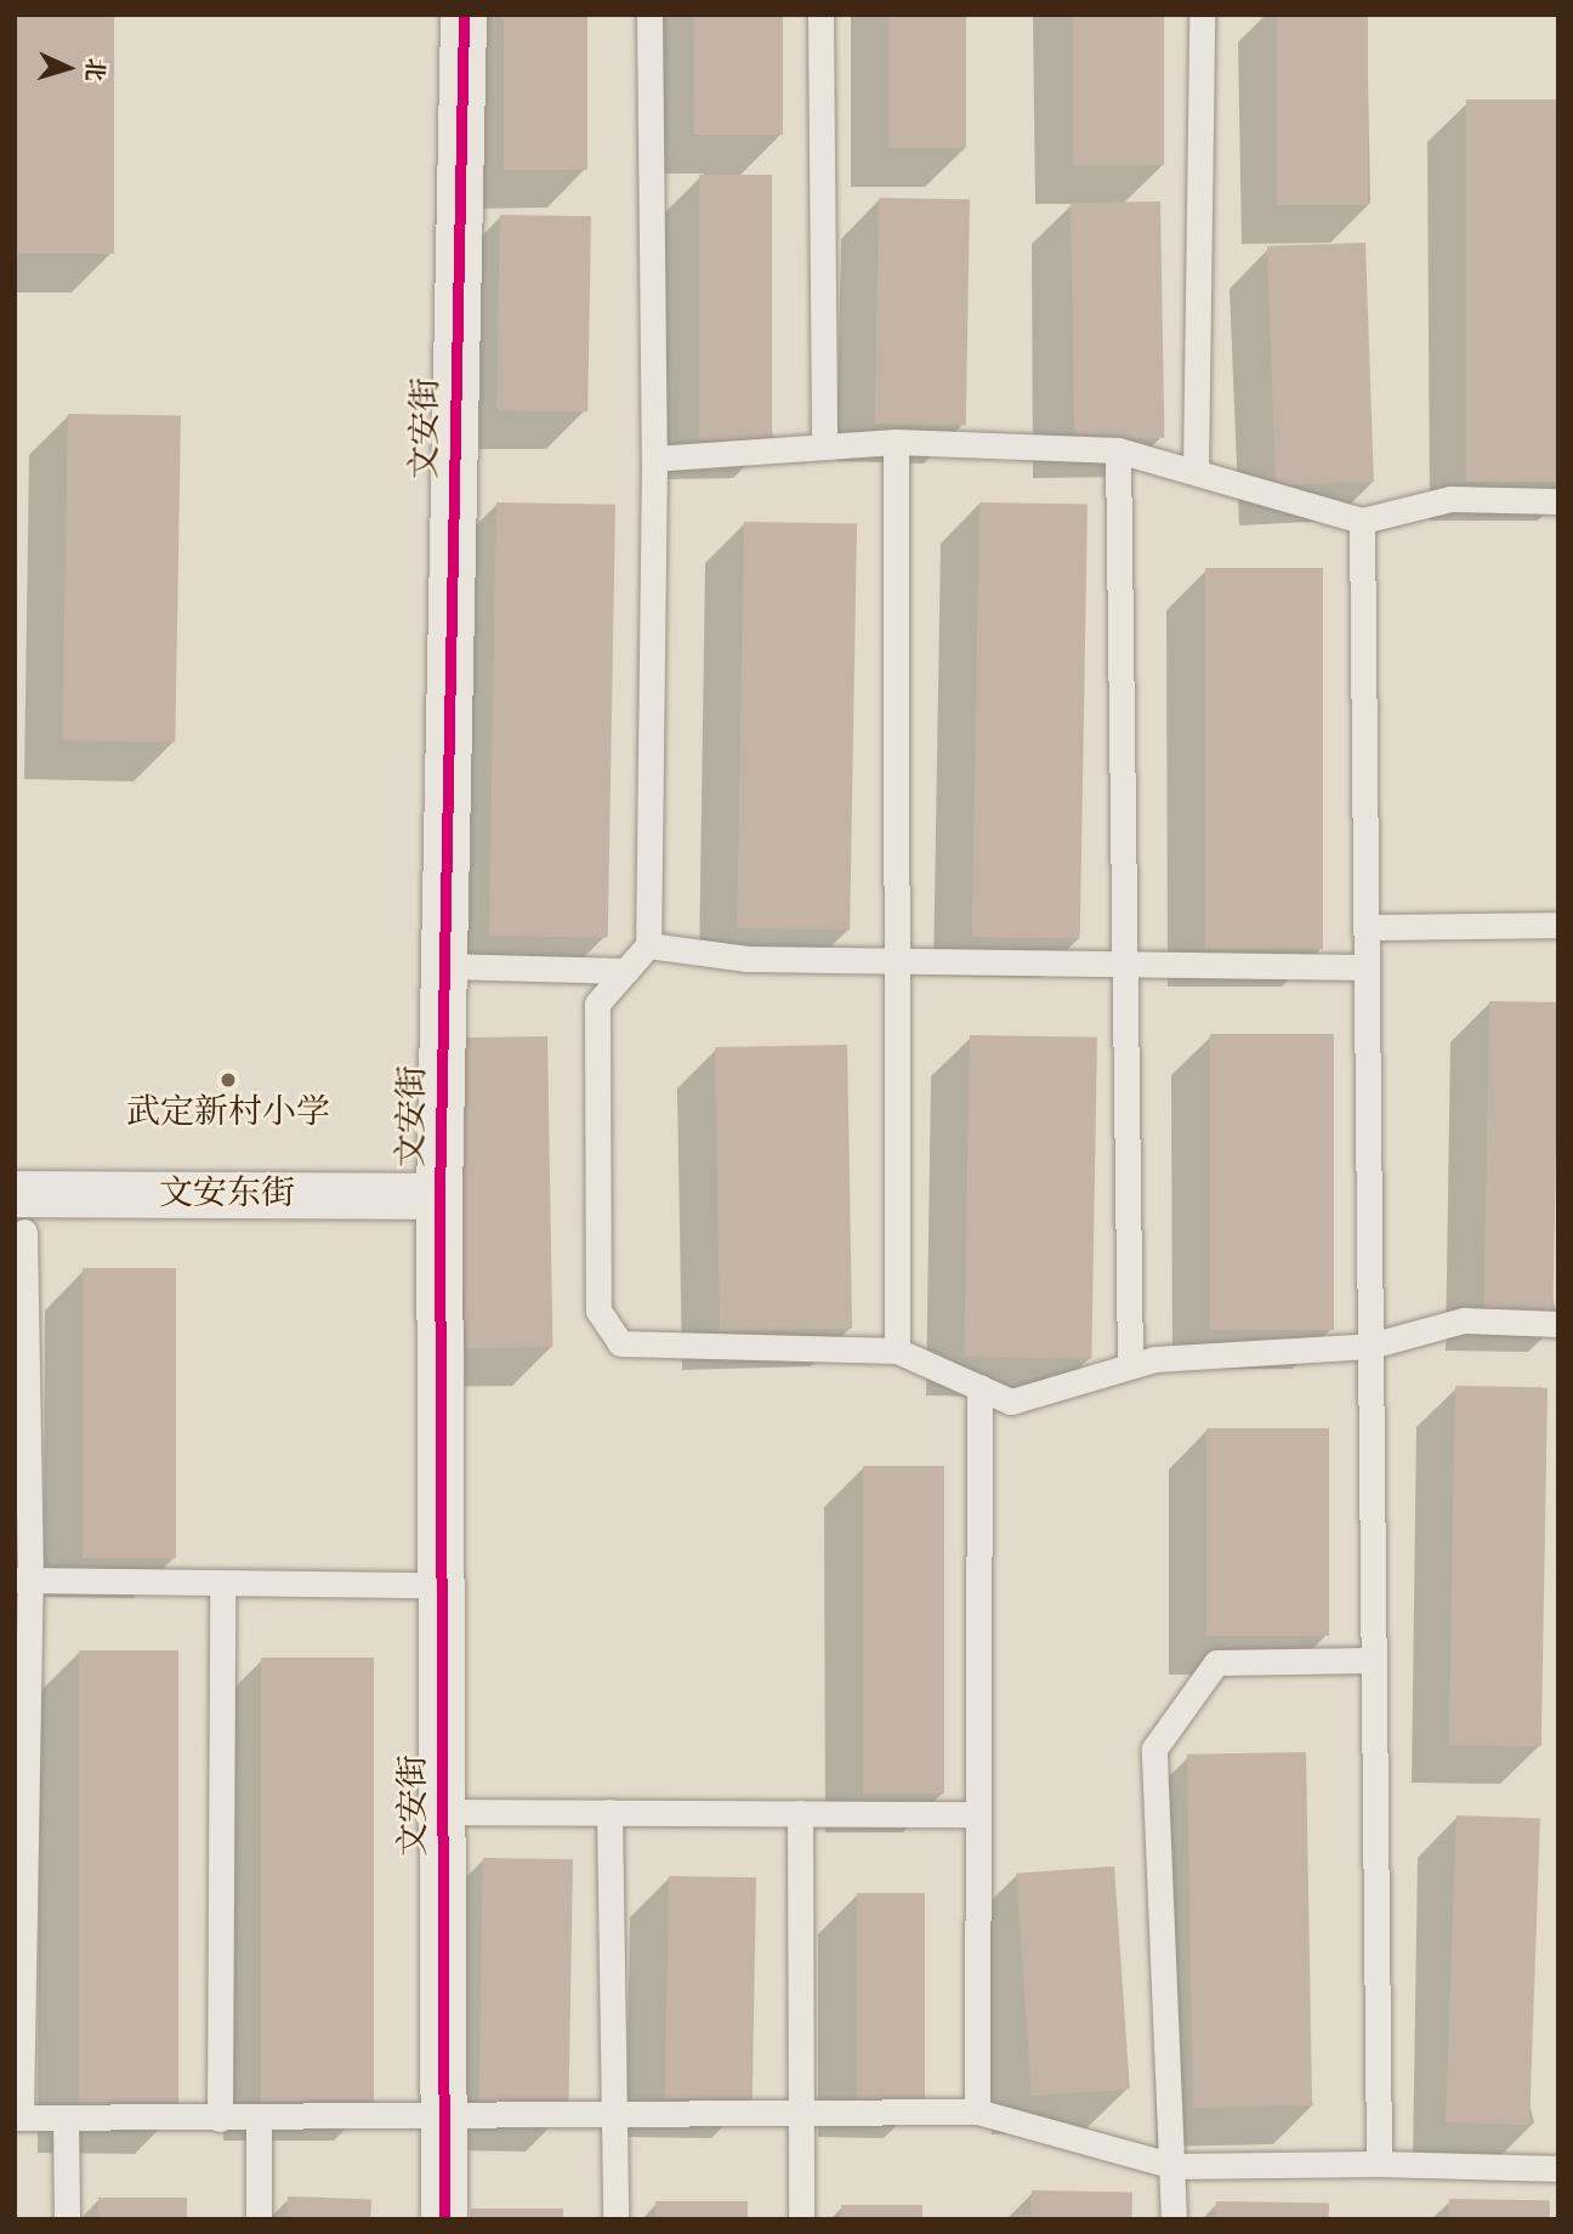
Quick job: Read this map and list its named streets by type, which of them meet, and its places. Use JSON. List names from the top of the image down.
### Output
{
  "streets": {
    "street": ["文安街", "文安东街"]
  },
  "crossings": [
    ["文安街", "文安东街"]
  ],
  "places": ["武定新村小学"],
  "north": "right"
}
